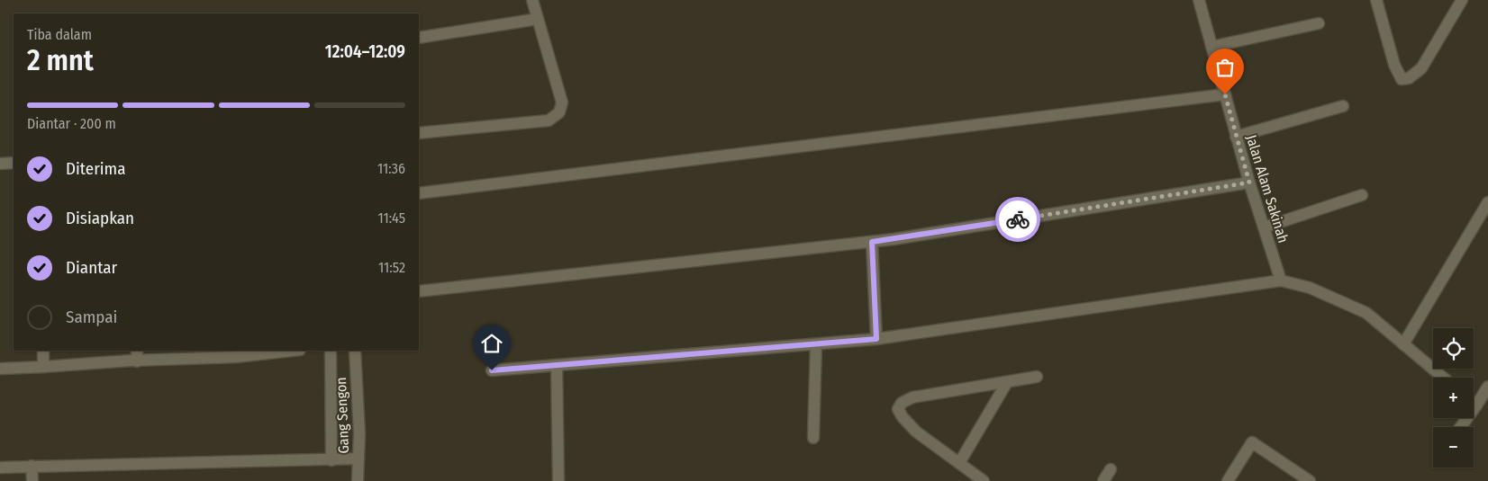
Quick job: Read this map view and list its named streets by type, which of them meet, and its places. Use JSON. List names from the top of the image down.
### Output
{
  "streets": {
    "street": ["Jalan Alam Sakinah", "Gang Sengon"]
  },
  "page": {
    "heading": ["2 mnt", "Tiba dalam", "12:04–12:09"],
    "bar": "Diantar · 200 m",
    "list": [
      ["Diterima", "11:36"],
      ["Disiapkan", "11:45"],
      ["Diantar", "11:52"],
      "Sampai"
    ],
    "map_buttons": ["+", "−"]
  }
}
